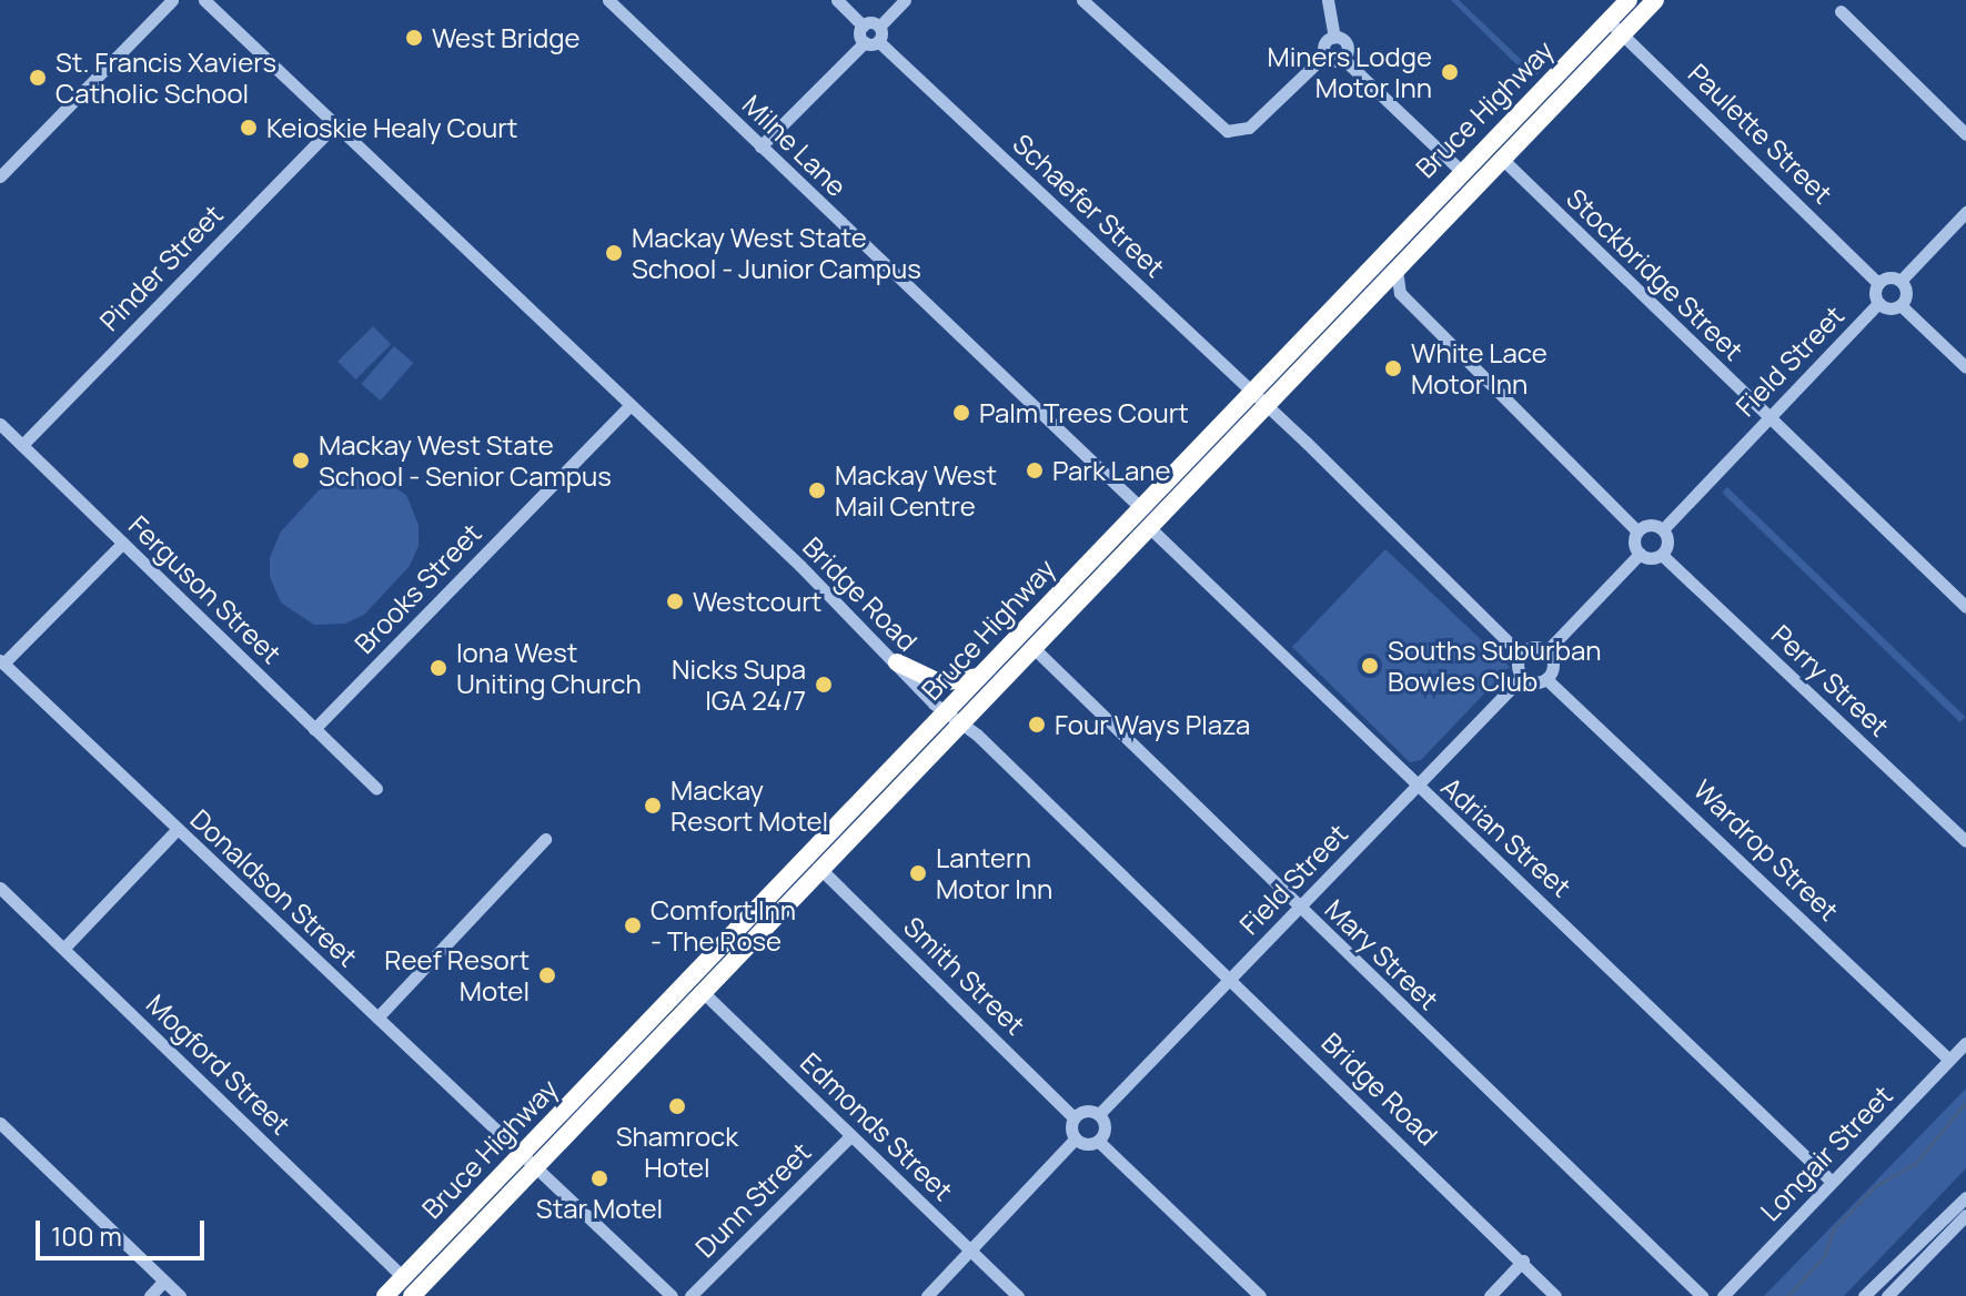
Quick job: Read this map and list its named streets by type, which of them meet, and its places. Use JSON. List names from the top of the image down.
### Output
{
  "streets": {
    "highway": ["Bruce Highway"],
    "street": [
      "Paulette Street",
      "Milne Lane",
      "Schaefer Street",
      "Pinder Street",
      "Stockbridge Street",
      "Field Street",
      "Brooks Street",
      "Ferguson Street",
      "Bridge Road",
      "Perry Street",
      "Adrian Street",
      "Wardrop Street",
      "Donaldson Street",
      "Mary Street",
      "Smith Street",
      "Mogford Street",
      "Edmonds Street",
      "Longair Street",
      "Dunn Street"
    ]
  },
  "crossings": [
    ["Bruce Highway", "Paulette Street"],
    ["Bruce Highway", "Milne Lane"],
    ["Bruce Highway", "Schaefer Street"],
    ["Bruce Highway", "Stockbridge Street"],
    ["Bruce Highway", "Bridge Road"],
    ["Bruce Highway", "Adrian Street"],
    ["Bruce Highway", "Donaldson Street"],
    ["Bruce Highway", "Mary Street"],
    ["Bruce Highway", "Smith Street"],
    ["Bruce Highway", "Mogford Street"],
    ["Bruce Highway", "Edmonds Street"],
    ["Paulette Street", "Field Street"],
    ["Pinder Street", "Ferguson Street"],
    ["Pinder Street", "Bridge Road"],
    ["Stockbridge Street", "Field Street"],
    ["Field Street", "Bridge Road"],
    ["Field Street", "Perry Street"],
    ["Field Street", "Adrian Street"],
    ["Field Street", "Wardrop Street"],
    ["Field Street", "Mary Street"],
    ["Field Street", "Smith Street"],
    ["Brooks Street", "Ferguson Street"],
    ["Brooks Street", "Bridge Road"],
    ["Adrian Street", "Longair Street"],
    ["Wardrop Street", "Longair Street"],
    ["Edmonds Street", "Dunn Street"]
  ],
  "places": [
    "West Bridge",
    "Miners Lodge Motor Inn",
    "St. Francis Xaviers Catholic School",
    "Keioskie Healy Court",
    "Mackay West State School - Junior Campus",
    "White Lace Motor Inn",
    "Palm Trees Court",
    "Mackay West State School - Senior Campus",
    "Park Lane",
    "Mackay West Mail Centre",
    "Westcourt",
    "Souths Suburban Bowles Club",
    "Iona West Uniting Church",
    "Nicks Supa IGA 24/7",
    "Four Ways Plaza",
    "Mackay Resort Motel",
    "Lantern Motor Inn",
    "Comfort Inn - The Rose",
    "Reef Resort Motel",
    "Shamrock Hotel",
    "Star Motel"
  ],
  "scale_bar": "100 m"
}
